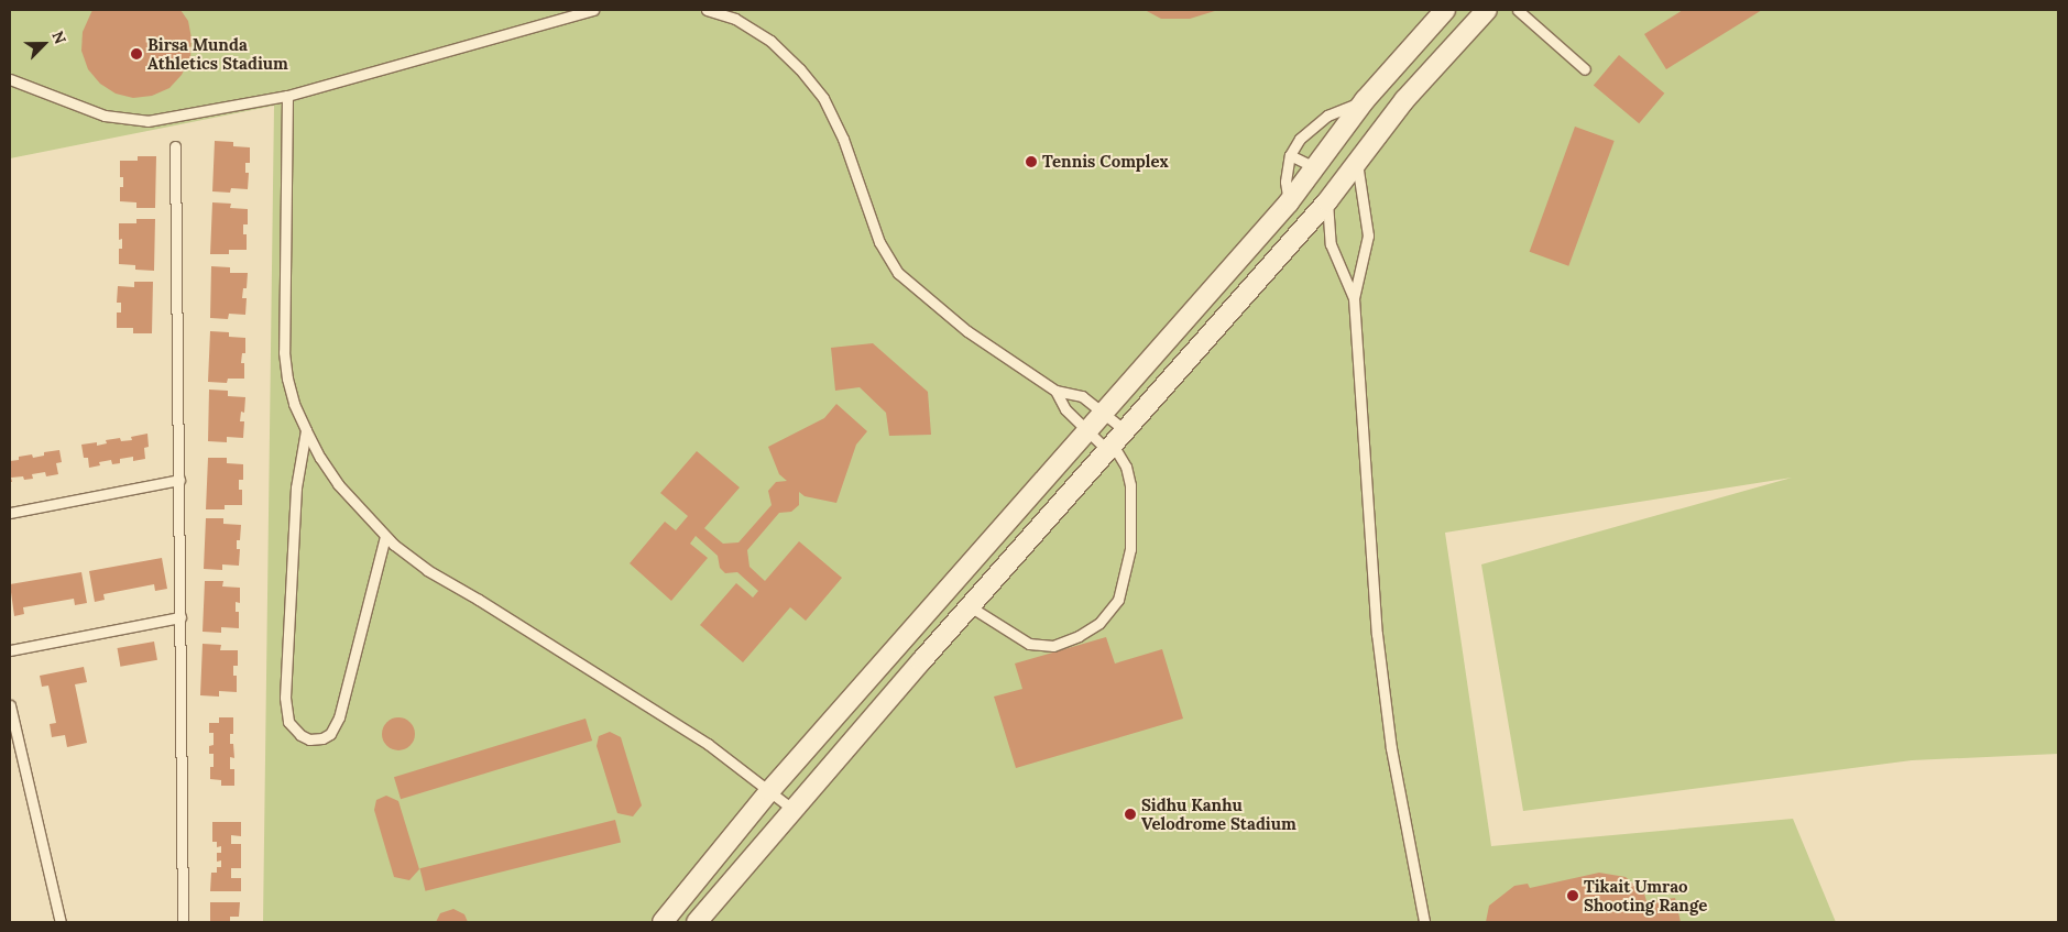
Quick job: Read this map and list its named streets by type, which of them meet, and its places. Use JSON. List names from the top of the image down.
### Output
{
  "places": [
    "Birsa Munda Athletics Stadium",
    "Tennis Complex",
    "Sidhu Kanhu Velodrome Stadium",
    "Tikait Umrao Shooting Range"
  ],
  "north": "top right"
}
